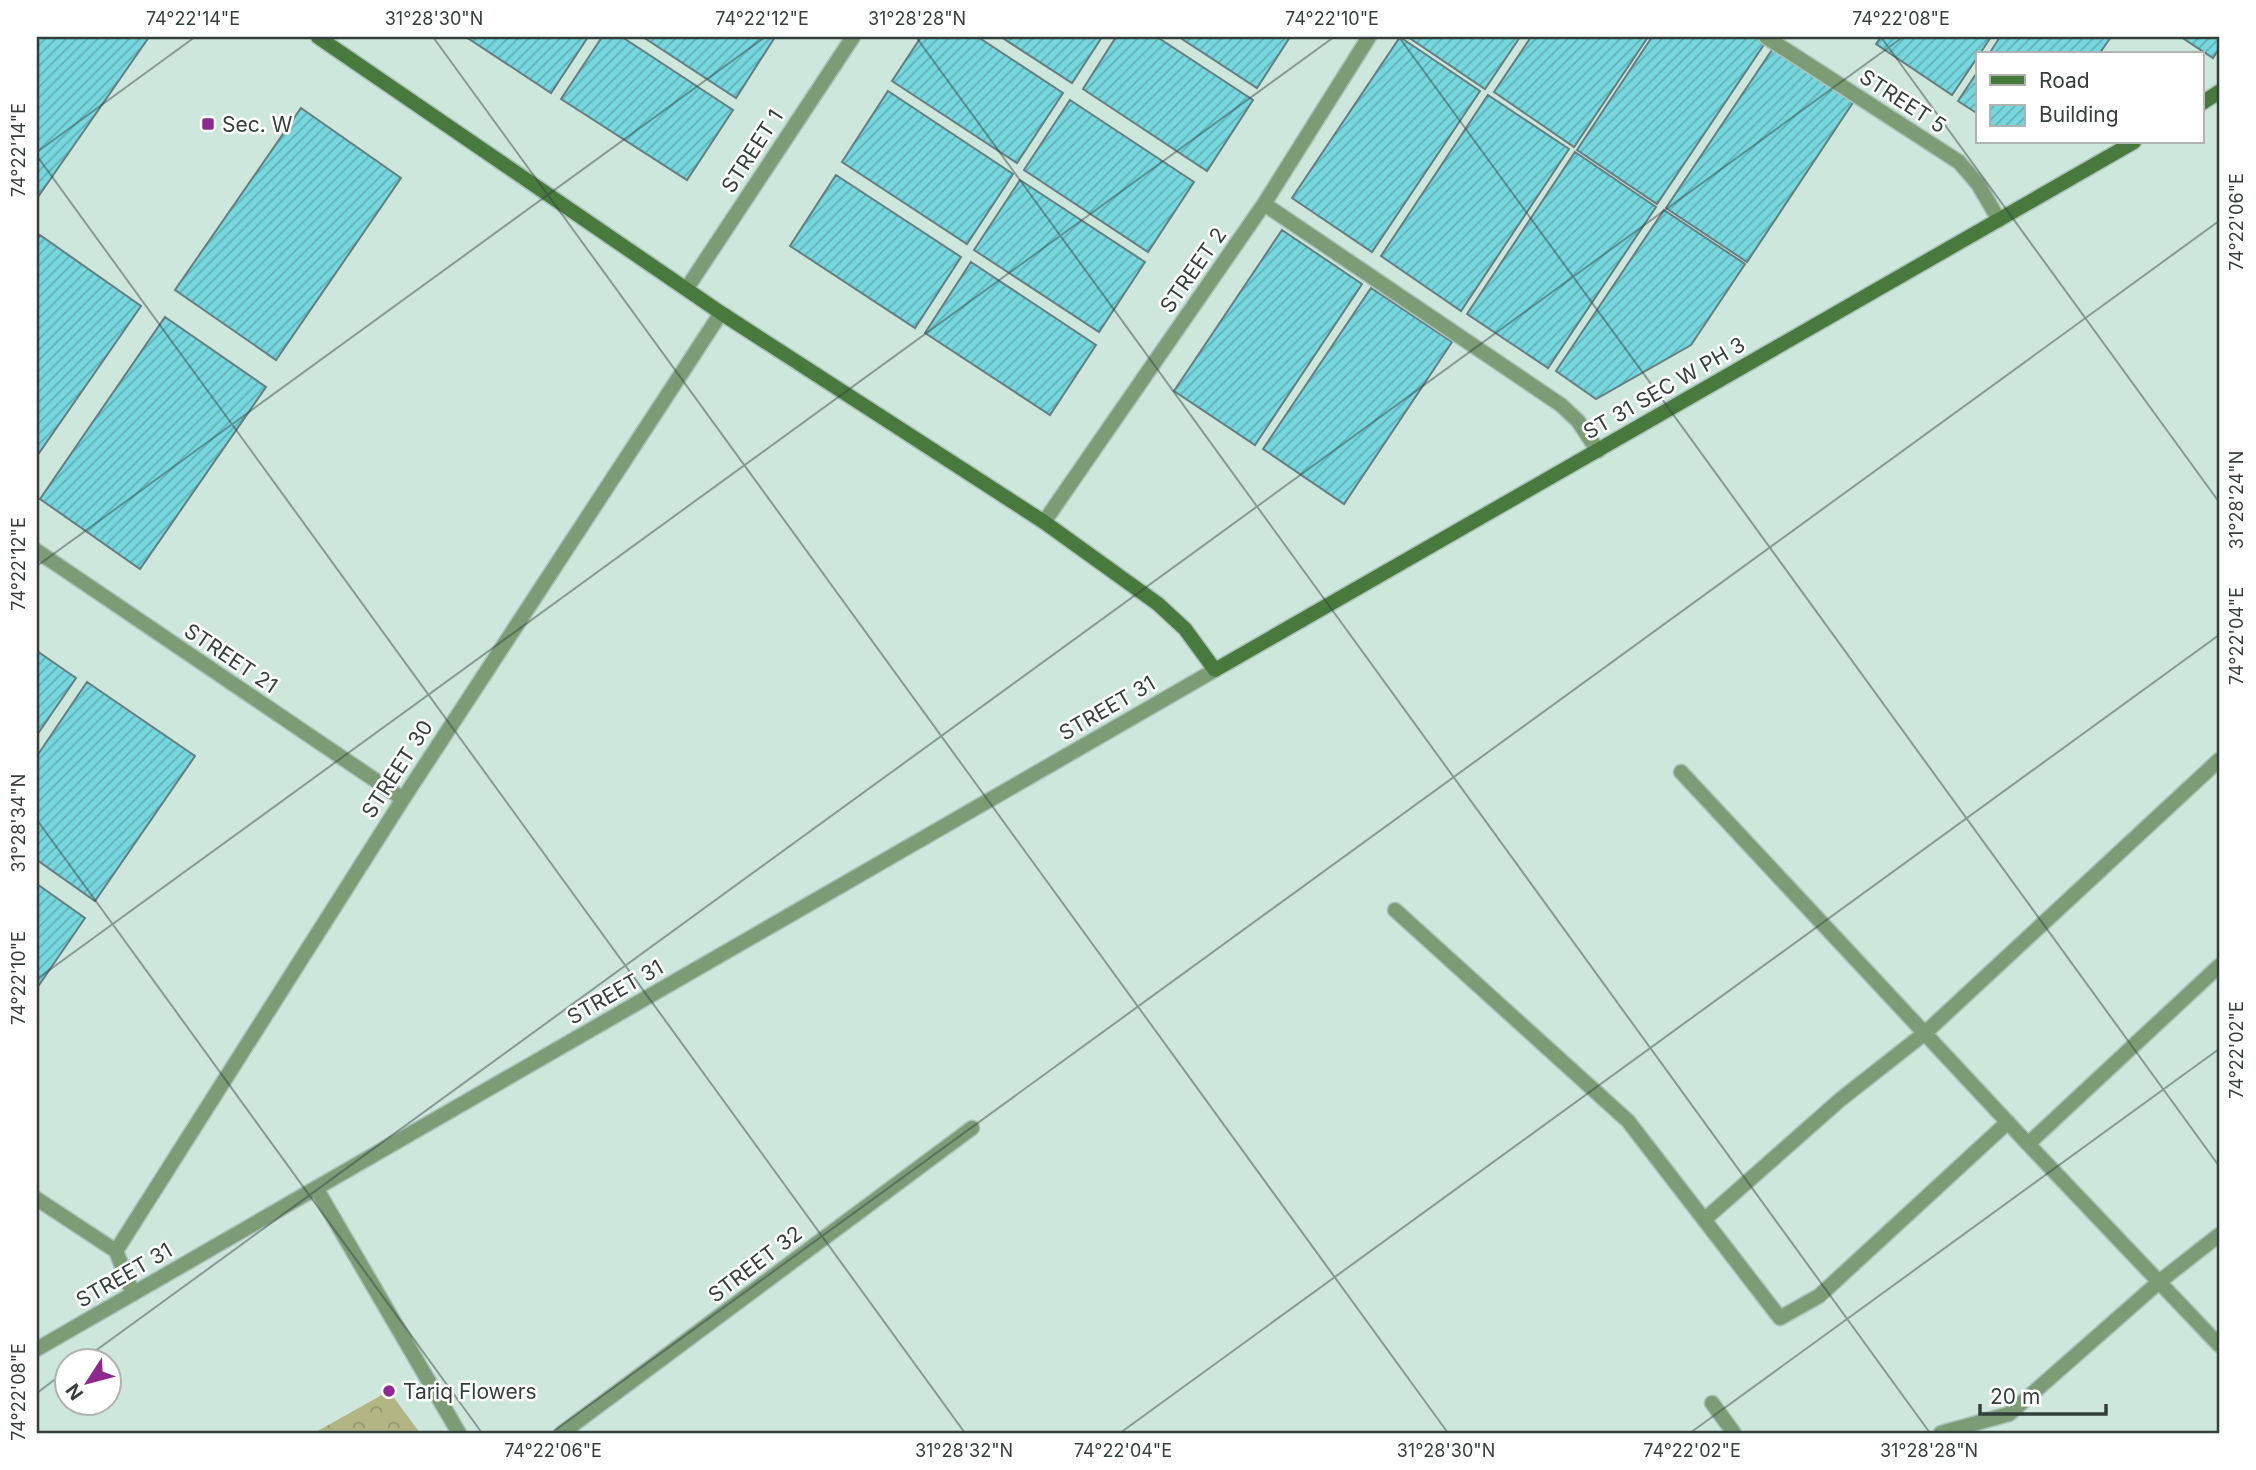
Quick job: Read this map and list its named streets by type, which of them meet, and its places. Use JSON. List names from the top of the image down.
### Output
{
  "streets": {
    "main road": ["ST 31 SEC W PH 3"],
    "street": [
      "STREET 5",
      "STREET 1",
      "STREET 2",
      "STREET 21",
      "STREET 31",
      "STREET 30",
      "STREET 32"
    ]
  },
  "crossings": [
    ["STREET 5", "ST 31 SEC W PH 3"],
    ["ST 31 SEC W PH 3", "STREET 31"],
    ["STREET 21", "STREET 30"]
  ],
  "places": {
    "transit": ["Sec. W"],
    "other": ["Tariq Flowers"]
  },
  "legend": ["Road", "Building"],
  "scale_bar": "20 m",
  "north": "bottom left",
  "coordinates": [
    "74°22'14\"E",
    "31°28'30\"N",
    "74°22'12\"E",
    "31°28'28\"N",
    "74°22'10\"E",
    "74°22'08\"E",
    "74°22'06\"E",
    "31°28'24\"N",
    "74°22'04\"E",
    "31°28'34\"N",
    "74°22'02\"E",
    "31°28'32\"N"
  ]
}
